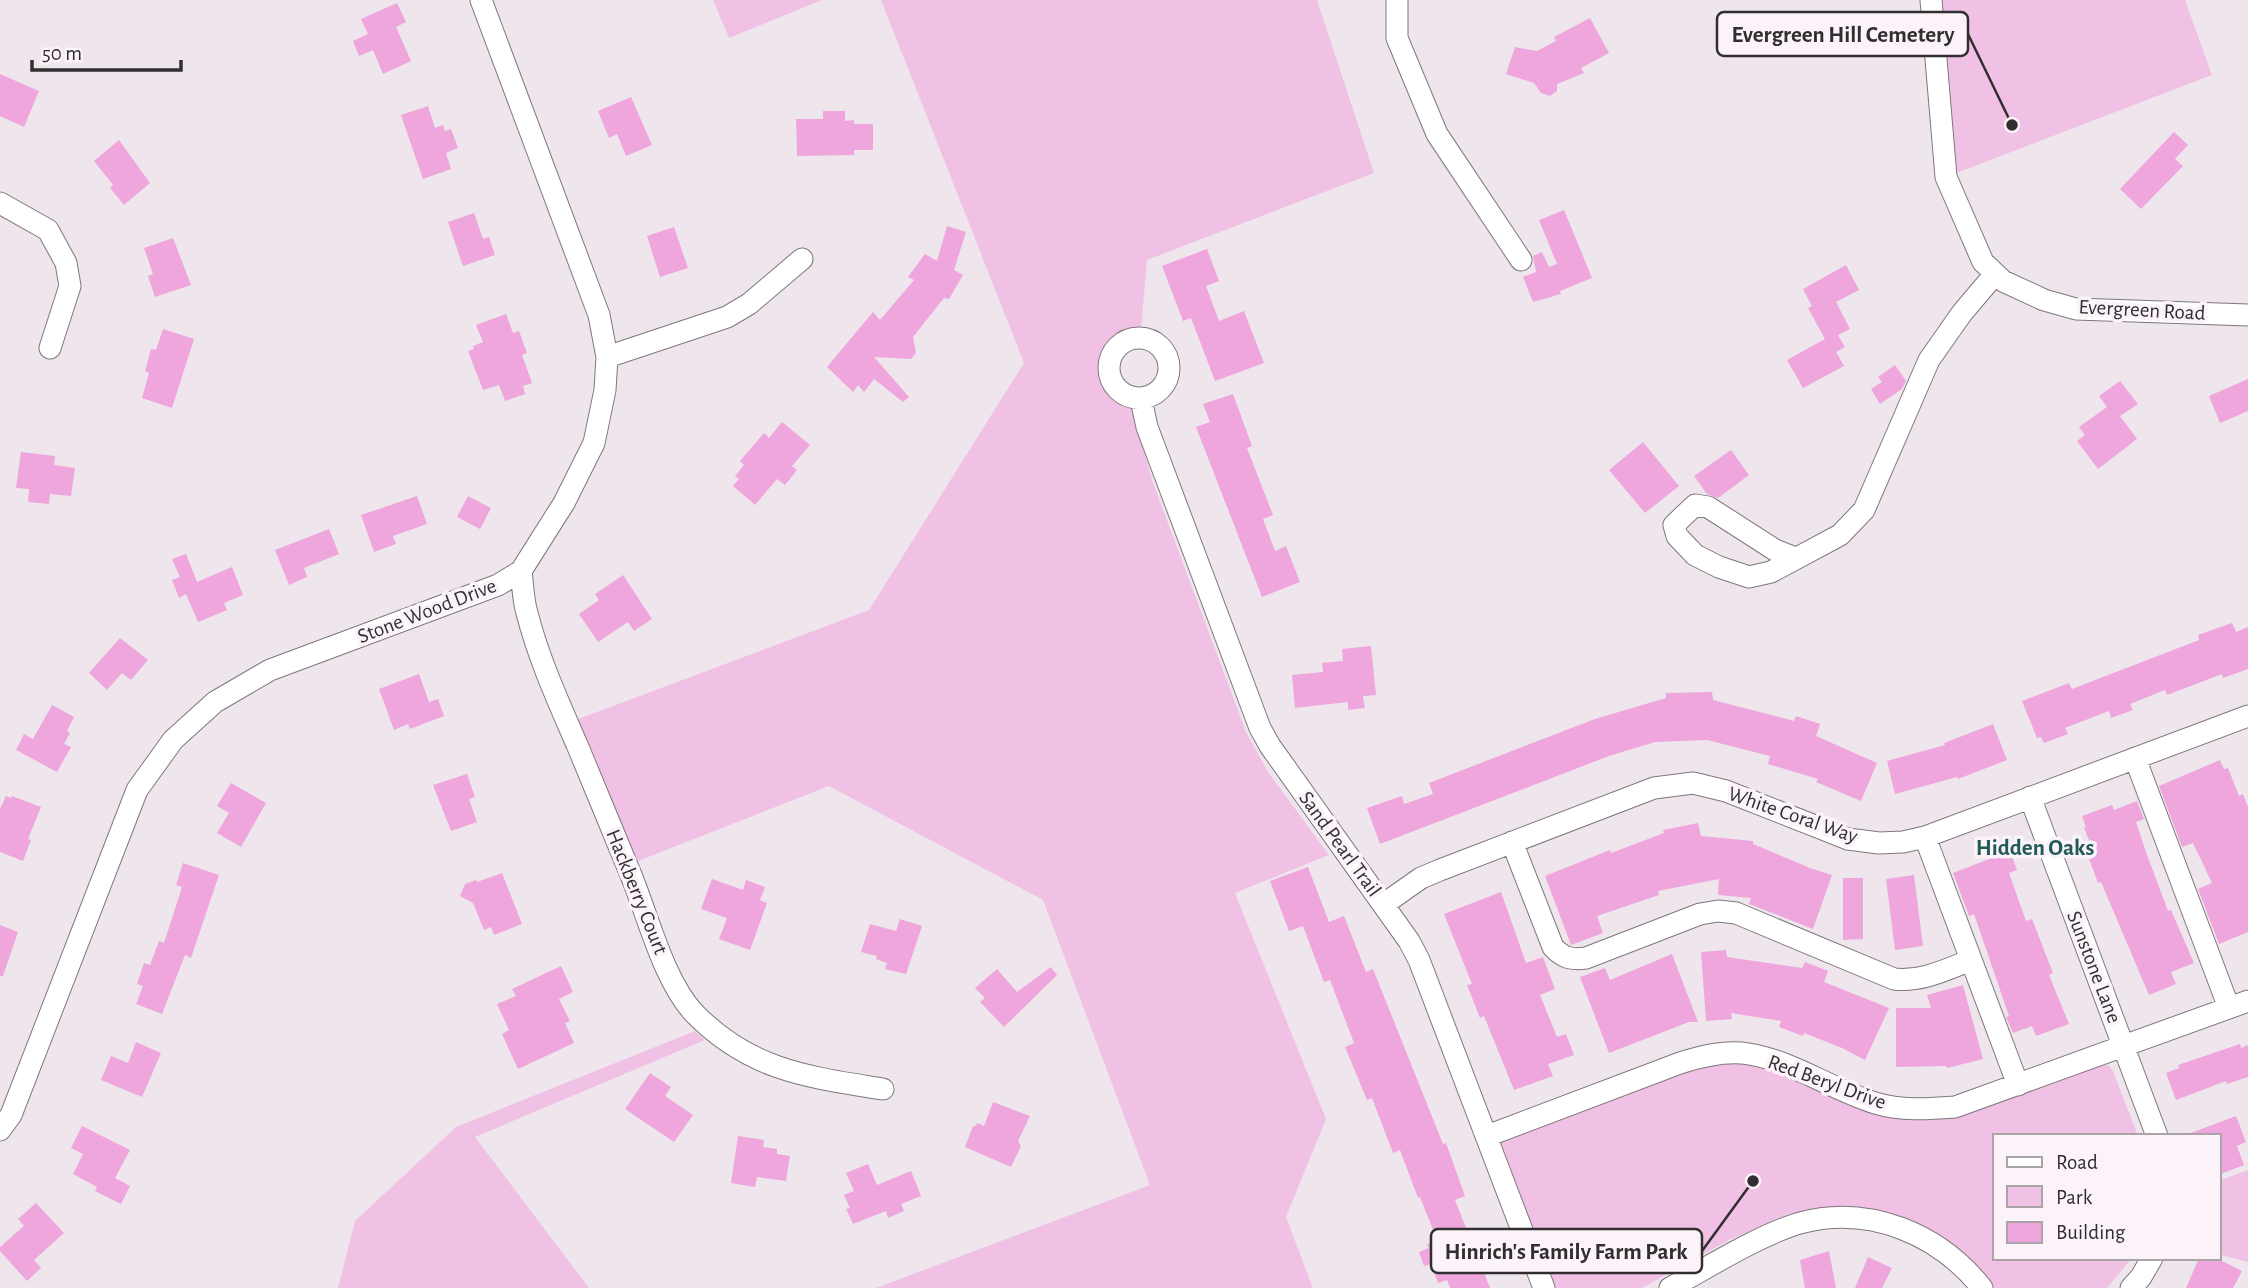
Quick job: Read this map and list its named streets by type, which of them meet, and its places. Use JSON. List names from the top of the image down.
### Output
{
  "streets": {
    "street": [
      "Evergreen Road",
      "Stone Wood Drive",
      "White Coral Way",
      "Sand Pearl Trail",
      "Hackberry Court",
      "Sunstone Lane",
      "Red Beryl Drive"
    ]
  },
  "crossings": [
    ["Stone Wood Drive", "Hackberry Court"],
    ["White Coral Way", "Sand Pearl Trail"],
    ["White Coral Way", "Sunstone Lane"],
    ["Sand Pearl Trail", "Red Beryl Drive"],
    ["Sunstone Lane", "Red Beryl Drive"]
  ],
  "districts": ["Hidden Oaks"],
  "places": ["Evergreen Hill Cemetery", "Hinrich's Family Farm Park"],
  "legend": ["Road", "Park", "Building"],
  "scale_bar": "50 m"
}
